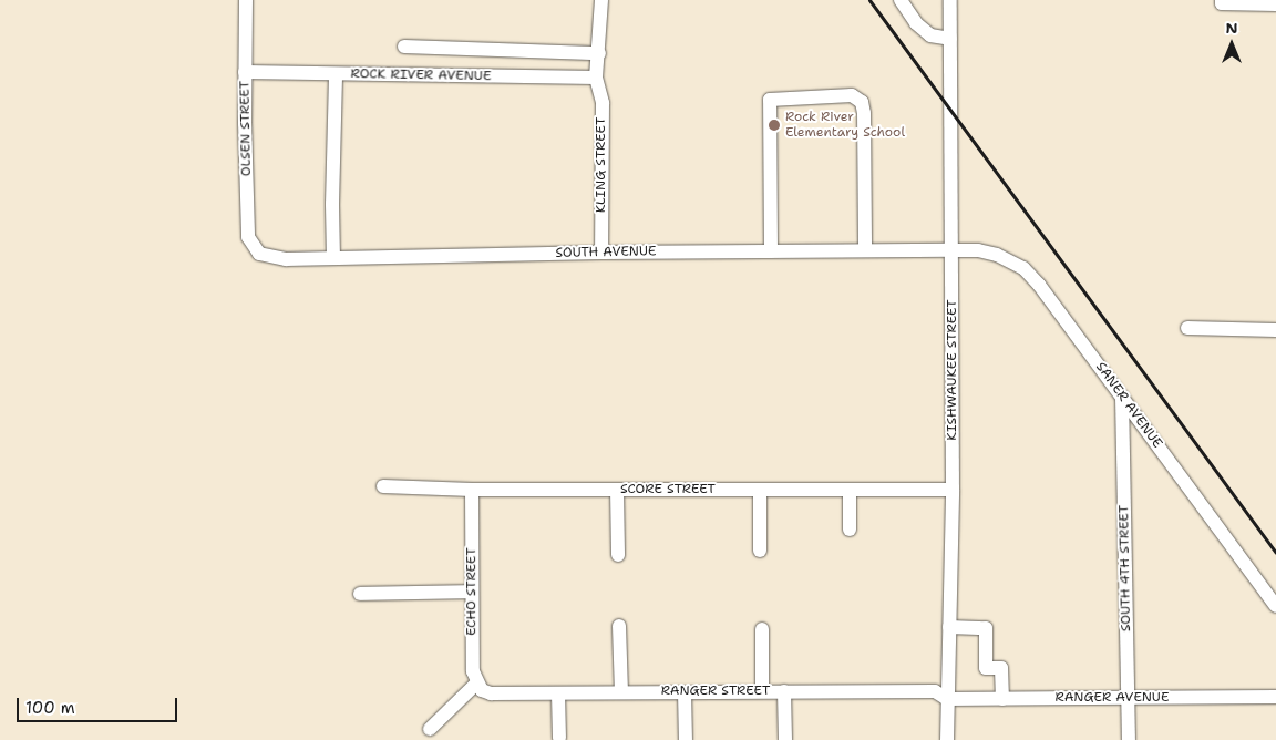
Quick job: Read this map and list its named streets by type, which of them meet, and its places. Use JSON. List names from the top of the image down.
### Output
{
  "streets": {
    "street": [
      "ROCK RIVER AVENUE",
      "OLSEN STREET",
      "KLING STREET",
      "SOUTH AVENUE",
      "KISHWAUKEE STREET",
      "SANER AVENUE",
      "SCORE STREET",
      "SOUTH 4TH STREET",
      "ECHO STREET",
      "RANGER STREET",
      "RANGER AVENUE"
    ]
  },
  "crossings": [
    ["ROCK RIVER AVENUE", "OLSEN STREET"],
    ["ROCK RIVER AVENUE", "KLING STREET"],
    ["OLSEN STREET", "SOUTH AVENUE"],
    ["KLING STREET", "SOUTH AVENUE"],
    ["SOUTH AVENUE", "KISHWAUKEE STREET"],
    ["SOUTH AVENUE", "SANER AVENUE"],
    ["KISHWAUKEE STREET", "SANER AVENUE"],
    ["KISHWAUKEE STREET", "SCORE STREET"],
    ["KISHWAUKEE STREET", "RANGER STREET"],
    ["KISHWAUKEE STREET", "RANGER AVENUE"],
    ["SANER AVENUE", "SOUTH 4TH STREET"],
    ["SCORE STREET", "ECHO STREET"],
    ["SOUTH 4TH STREET", "RANGER AVENUE"],
    ["ECHO STREET", "RANGER STREET"],
    ["RANGER STREET", "RANGER AVENUE"]
  ],
  "places": ["Rock River Elementary School"],
  "scale_bar": "100 m",
  "north": "top"
}
